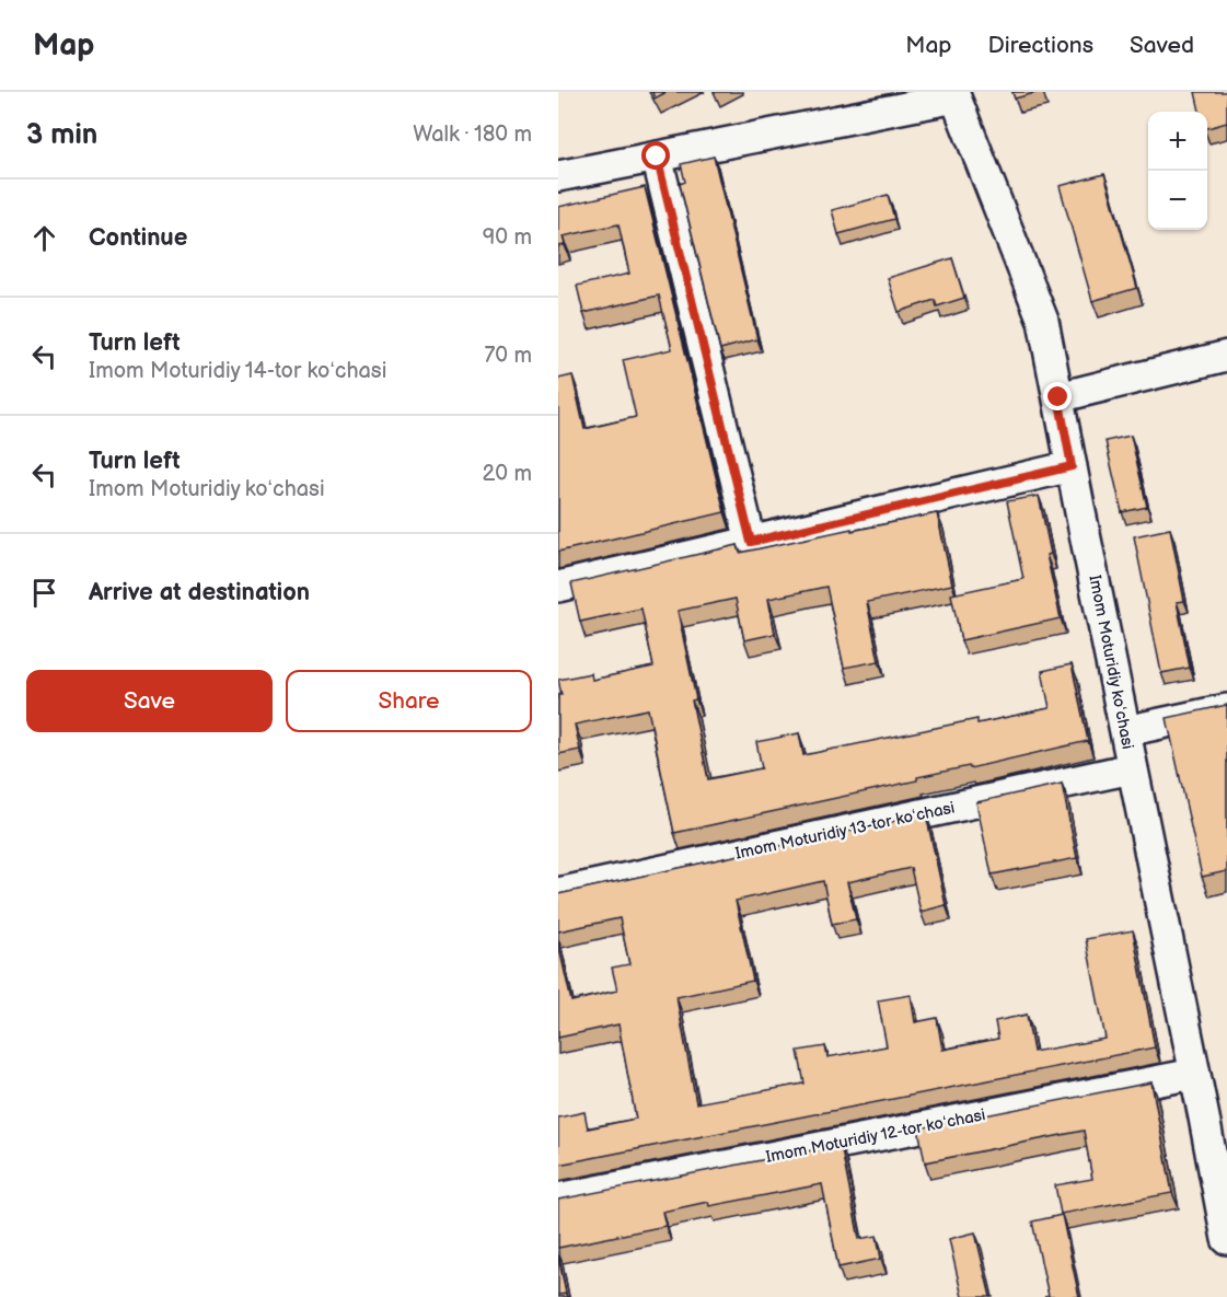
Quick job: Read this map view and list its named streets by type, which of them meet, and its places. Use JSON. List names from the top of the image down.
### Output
{
  "streets": {
    "street": ["Imom Moturidiy koʻchasi", "Imom Moturidiy 13-tor koʻchasi", "Imom Moturidiy 12-tor koʻchasi"]
  },
  "crossings": [
    ["Imom Moturidiy koʻchasi", "Imom Moturidiy 13-tor koʻchasi"],
    ["Imom Moturidiy koʻchasi", "Imom Moturidiy 12-tor koʻchasi"]
  ],
  "page": {
    "header": "Map",
    "nav": ["Map", "Directions", "Saved"],
    "heading": ["3 min", "Walk · 180 m"],
    "map_buttons": ["+", "−"],
    "list": [
      ["Continue", "90 m"],
      ["Turn left", "Imom Moturidiy 14-tor koʻchasi", "70 m"],
      ["Turn left", "Imom Moturidiy koʻchasi", "20 m"],
      "Arrive at destination"
    ],
    "buttons": ["Save", "Share"]
  }
}
